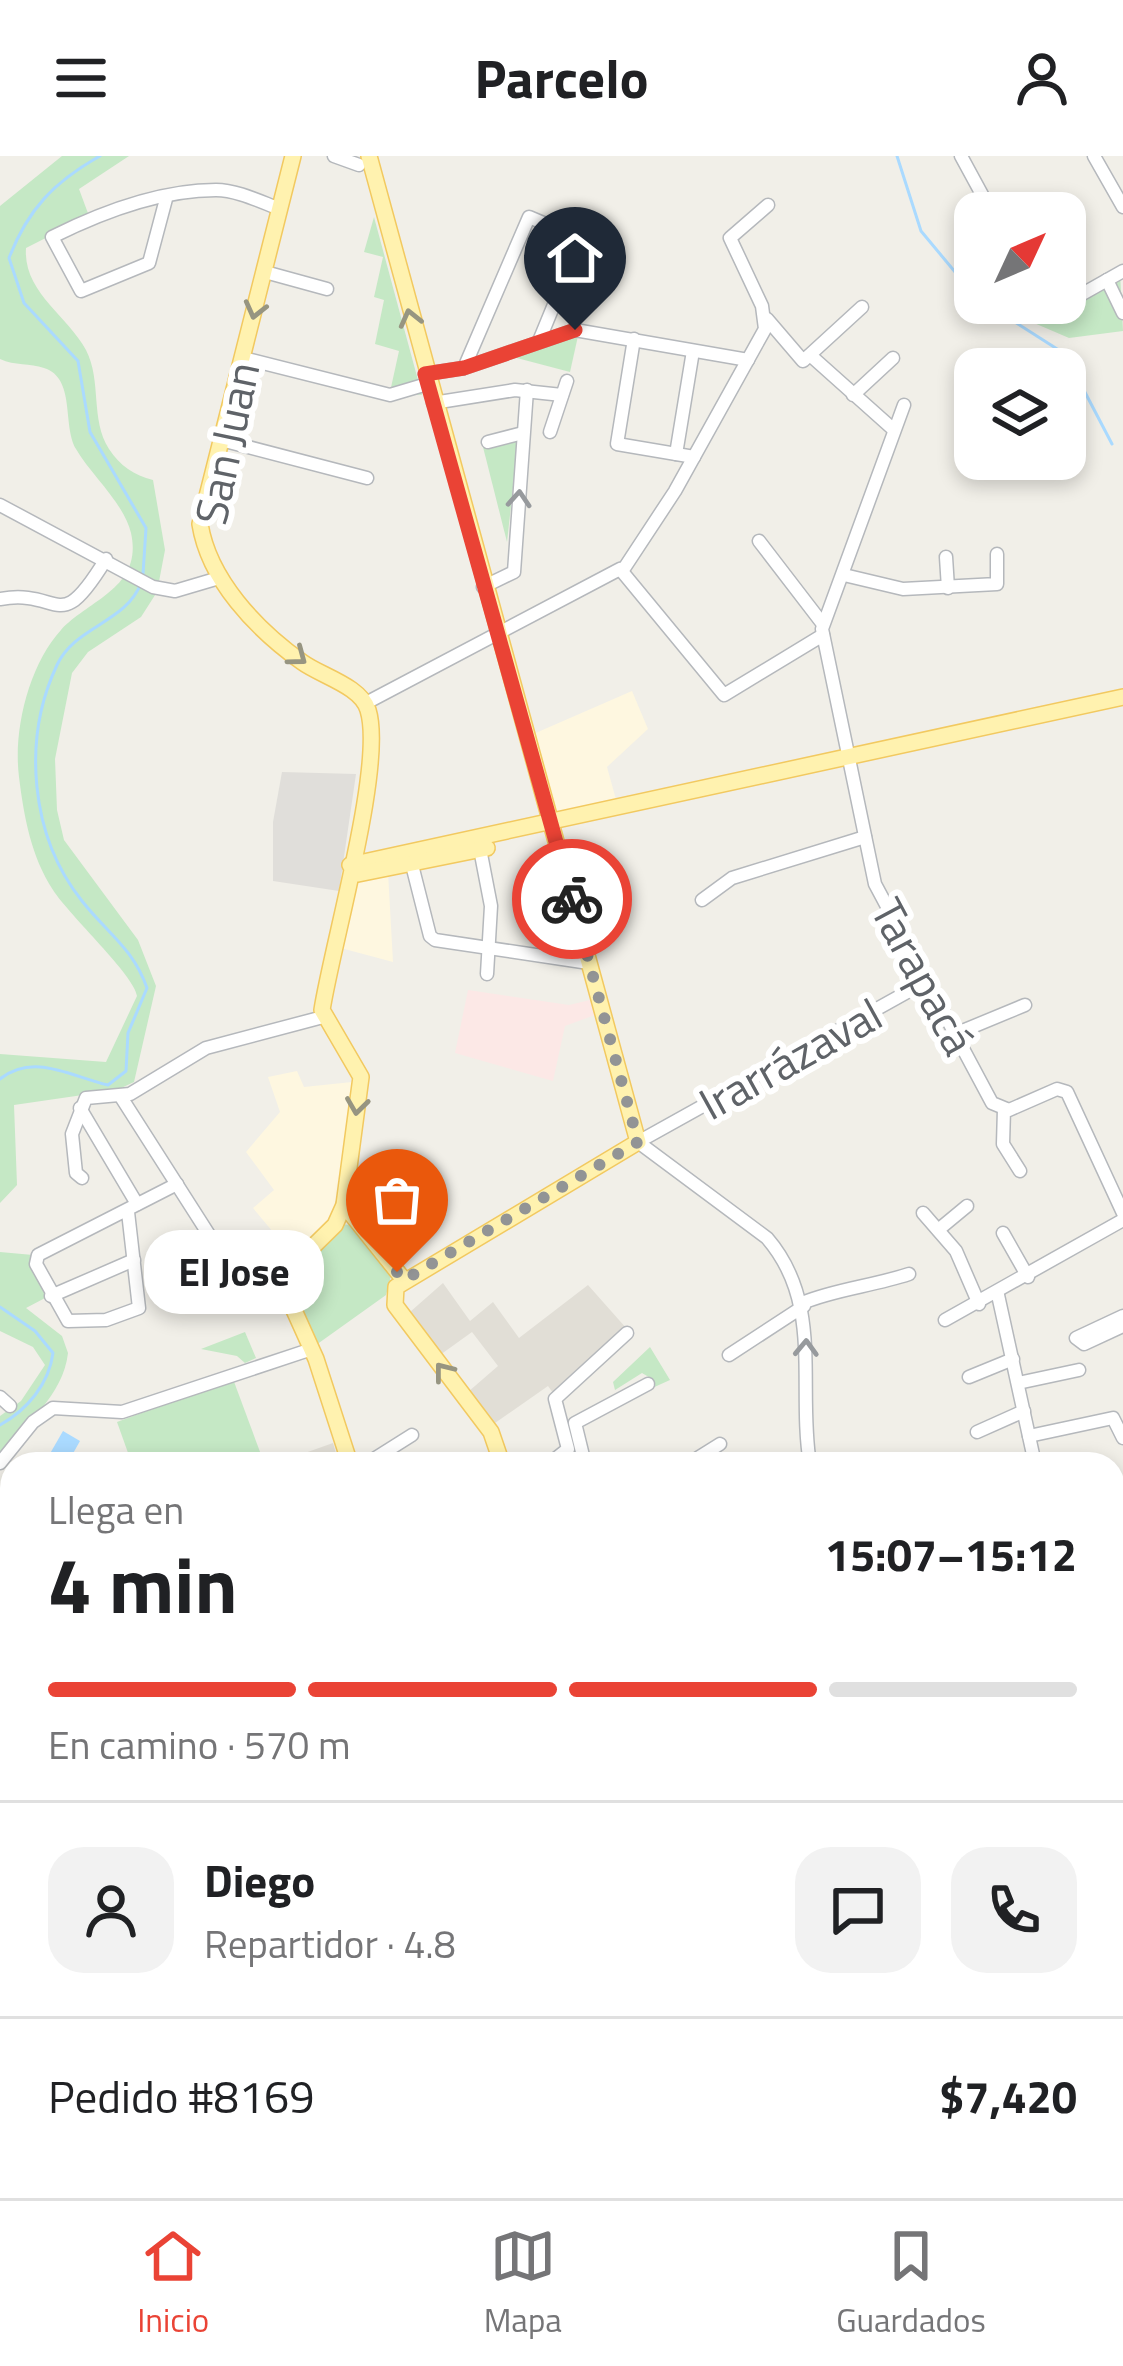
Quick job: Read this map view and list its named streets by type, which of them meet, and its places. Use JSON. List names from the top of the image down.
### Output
{
  "streets": {
    "main road": ["San Juan", "Irarrázaval"],
    "street": ["Tarapacá"]
  },
  "crossings": [
    ["Tarapacá", "Irarrázaval"]
  ],
  "one_way": ["San Juan"],
  "places": ["El Jose"],
  "north": "top right",
  "page": {
    "header": "Parcelo",
    "bubble": "El Jose",
    "heading": ["4 min", "Llega en", "15:07–15:12"],
    "panel": [
      "Diego",
      "Repartidor · 4.8",
      "Pedido #8169",
      "$7,420"
    ],
    "bar": "En camino · 570 m",
    "tabs": ["Inicio", "Mapa", "Guardados"]
  }
}
